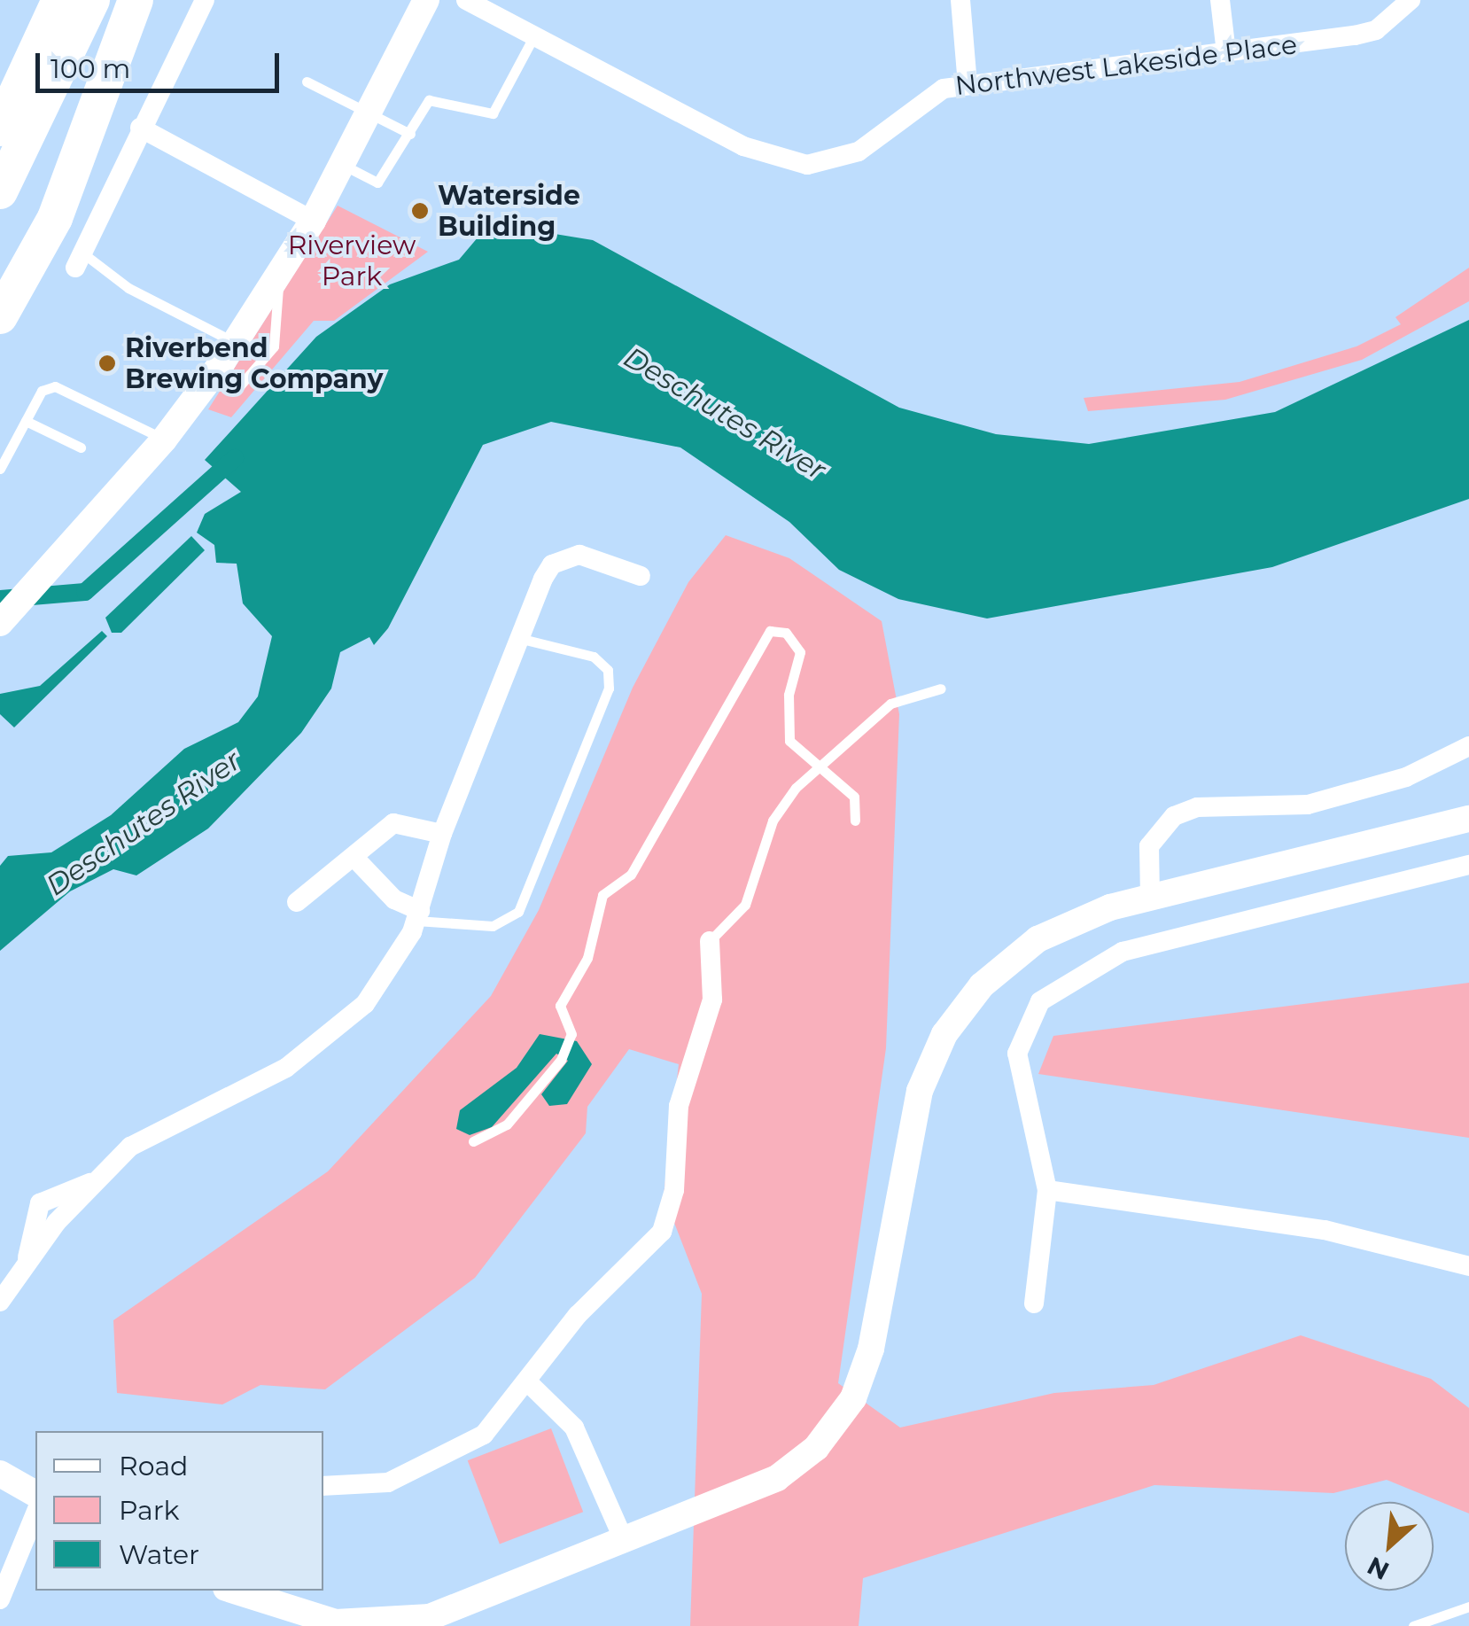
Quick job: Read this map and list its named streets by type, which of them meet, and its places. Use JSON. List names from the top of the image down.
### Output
{
  "streets": {
    "street": ["Northwest Lakeside Place"]
  },
  "water": ["Deschutes River"],
  "parks": ["Riverview Park"],
  "places": ["Waterside Building", "Riverbend Brewing Company"],
  "legend": ["Road", "Park", "Water"],
  "scale_bar": "100 m",
  "north": "bottom left"
}
